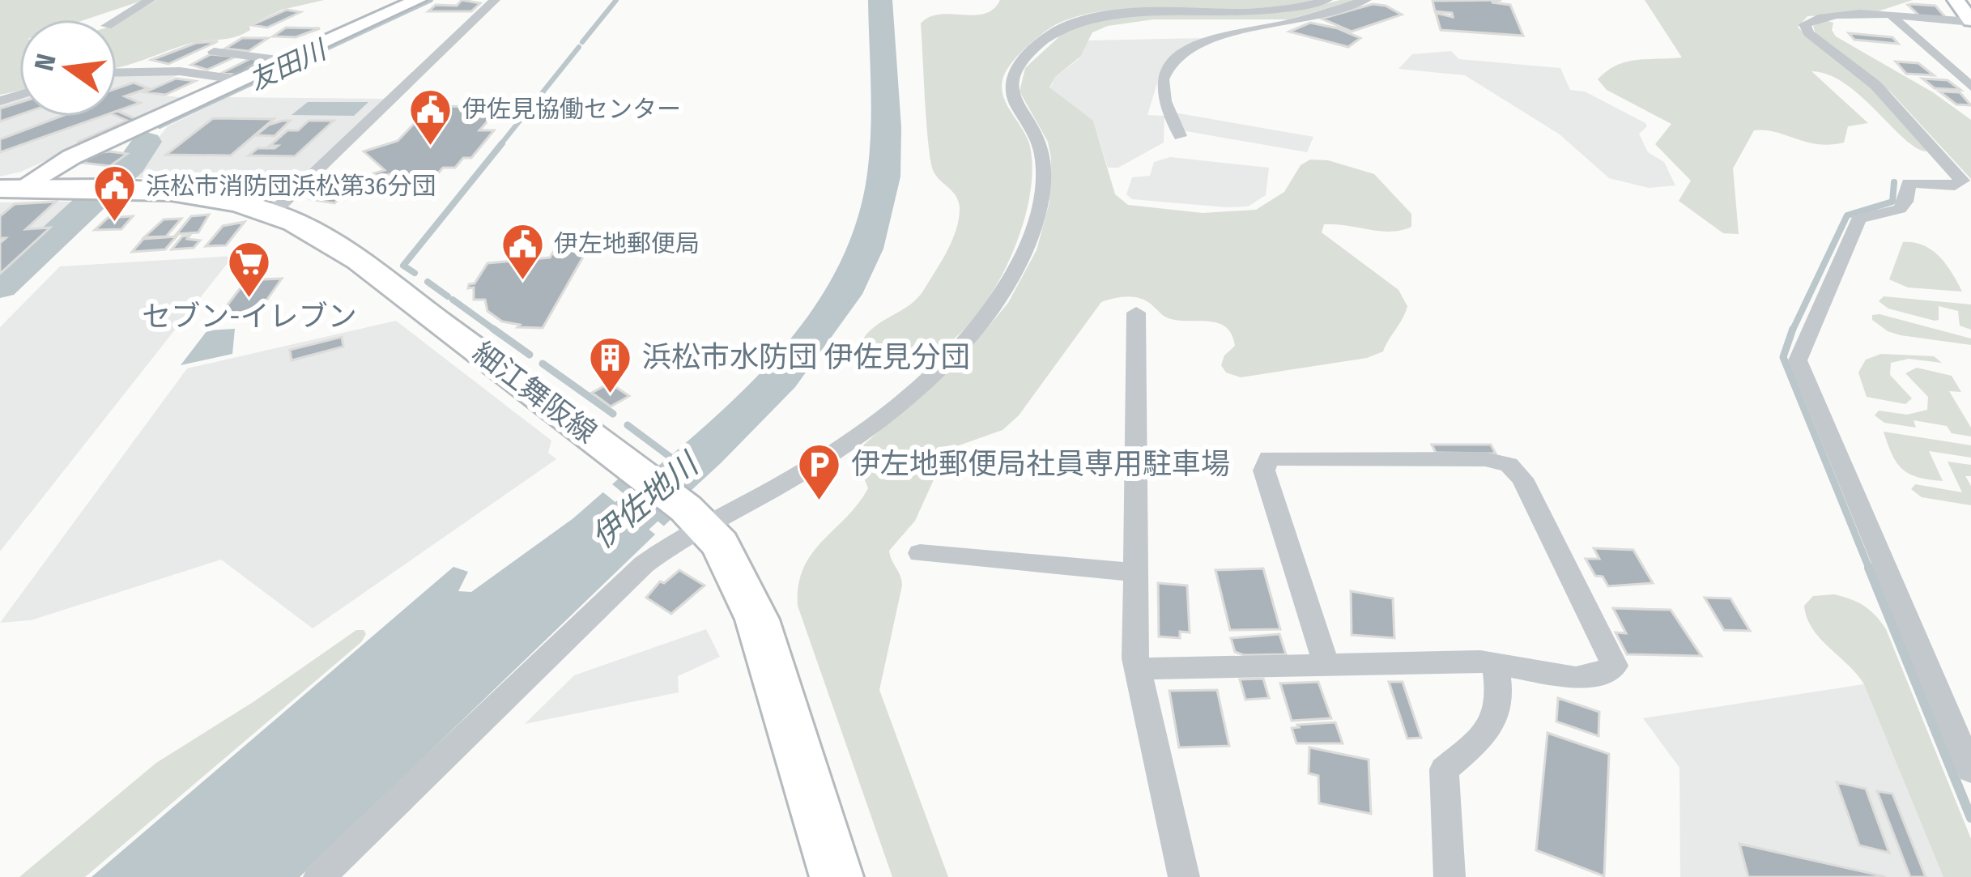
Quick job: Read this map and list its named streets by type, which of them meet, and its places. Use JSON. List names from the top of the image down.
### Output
{
  "streets": {
    "main road": ["細江舞阪線"]
  },
  "water": ["友田川", "伊佐地川"],
  "places": {
    "public building": ["伊佐見協働センター", "浜松市消防団浜松第36分団", "伊左地郵便局"],
    "supermarket": ["セブン-イレブン"],
    "building": ["浜松市水防団 伊佐見分団"],
    "parking": ["伊左地郵便局社員専用駐車場"]
  },
  "north": "left"
}
